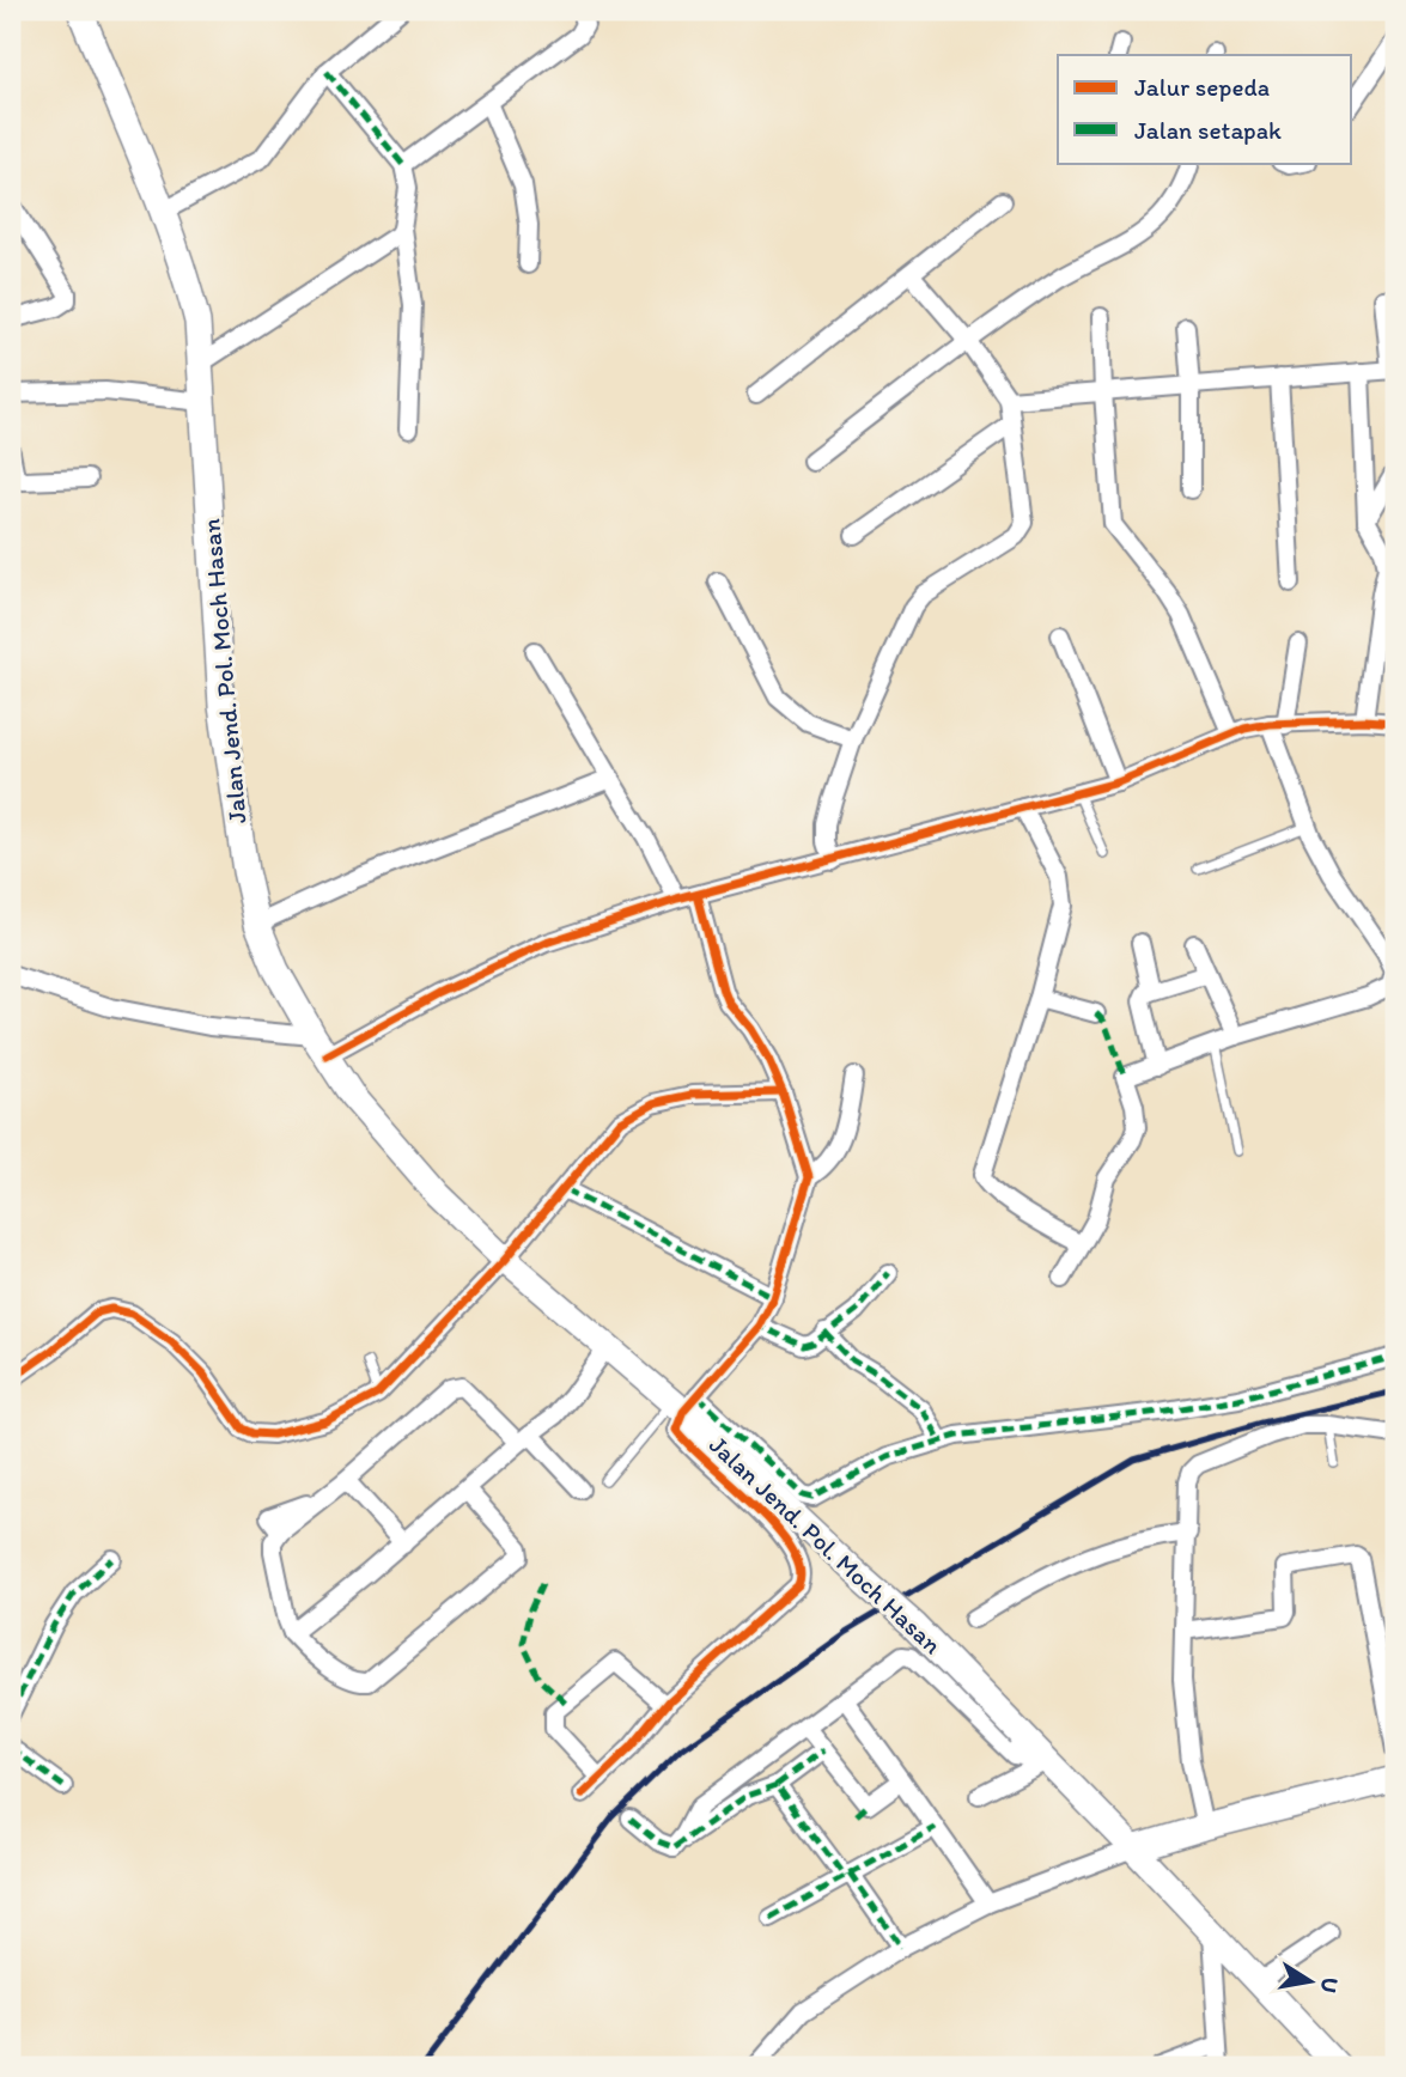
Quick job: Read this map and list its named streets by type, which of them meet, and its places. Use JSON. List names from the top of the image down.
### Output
{
  "streets": {
    "main road": ["Jalan Jend. Pol. Moch Hasan"]
  },
  "legend": ["Jalur sepeda", "Jalan setapak"],
  "north": "right"
}
